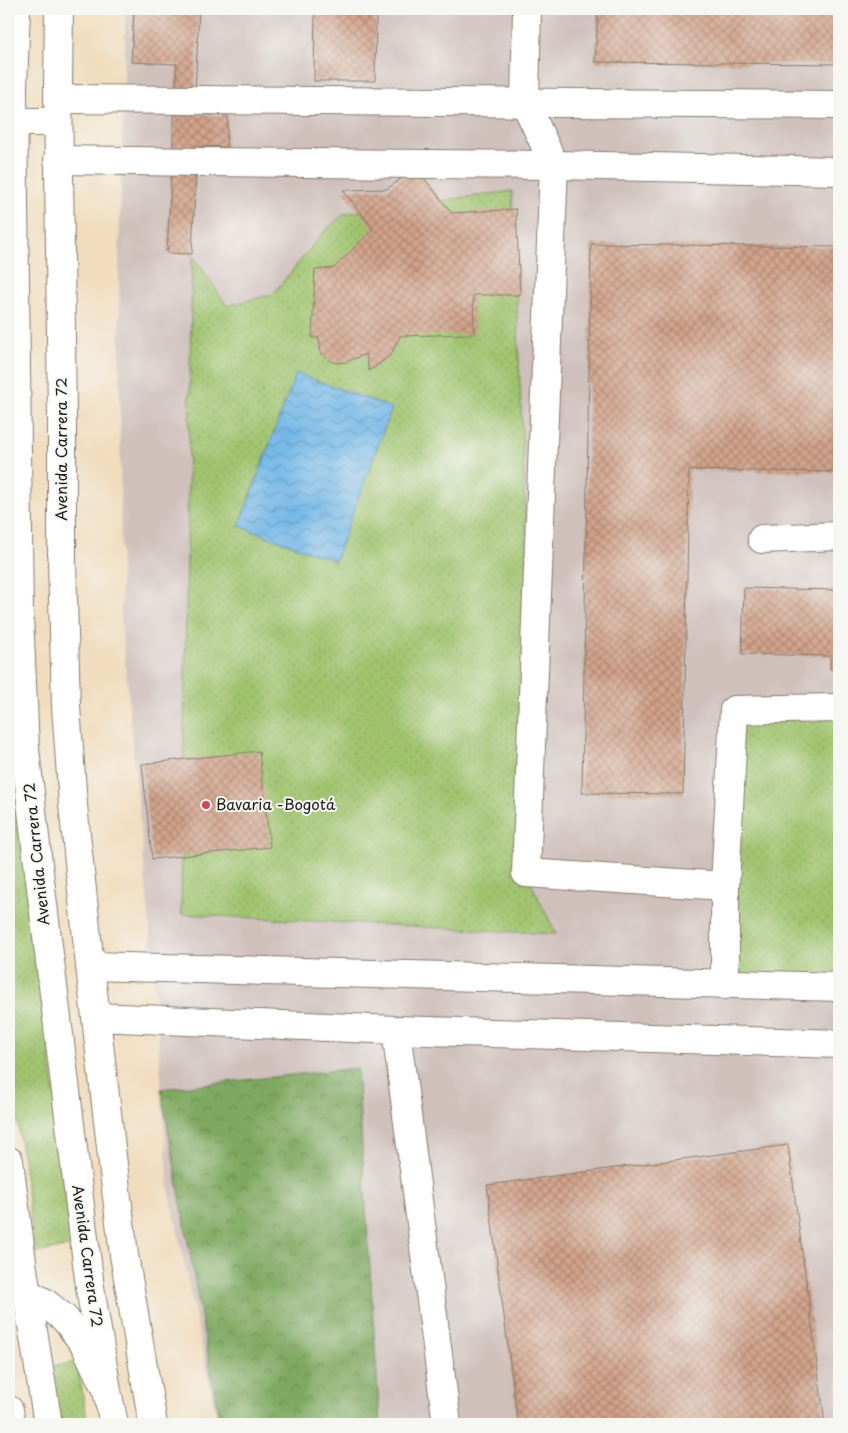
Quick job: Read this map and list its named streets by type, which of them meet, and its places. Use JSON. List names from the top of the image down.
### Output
{
  "streets": {
    "main road": ["Avenida Carrera 72"]
  },
  "places": ["Bavaria -Bogotá"]
}
